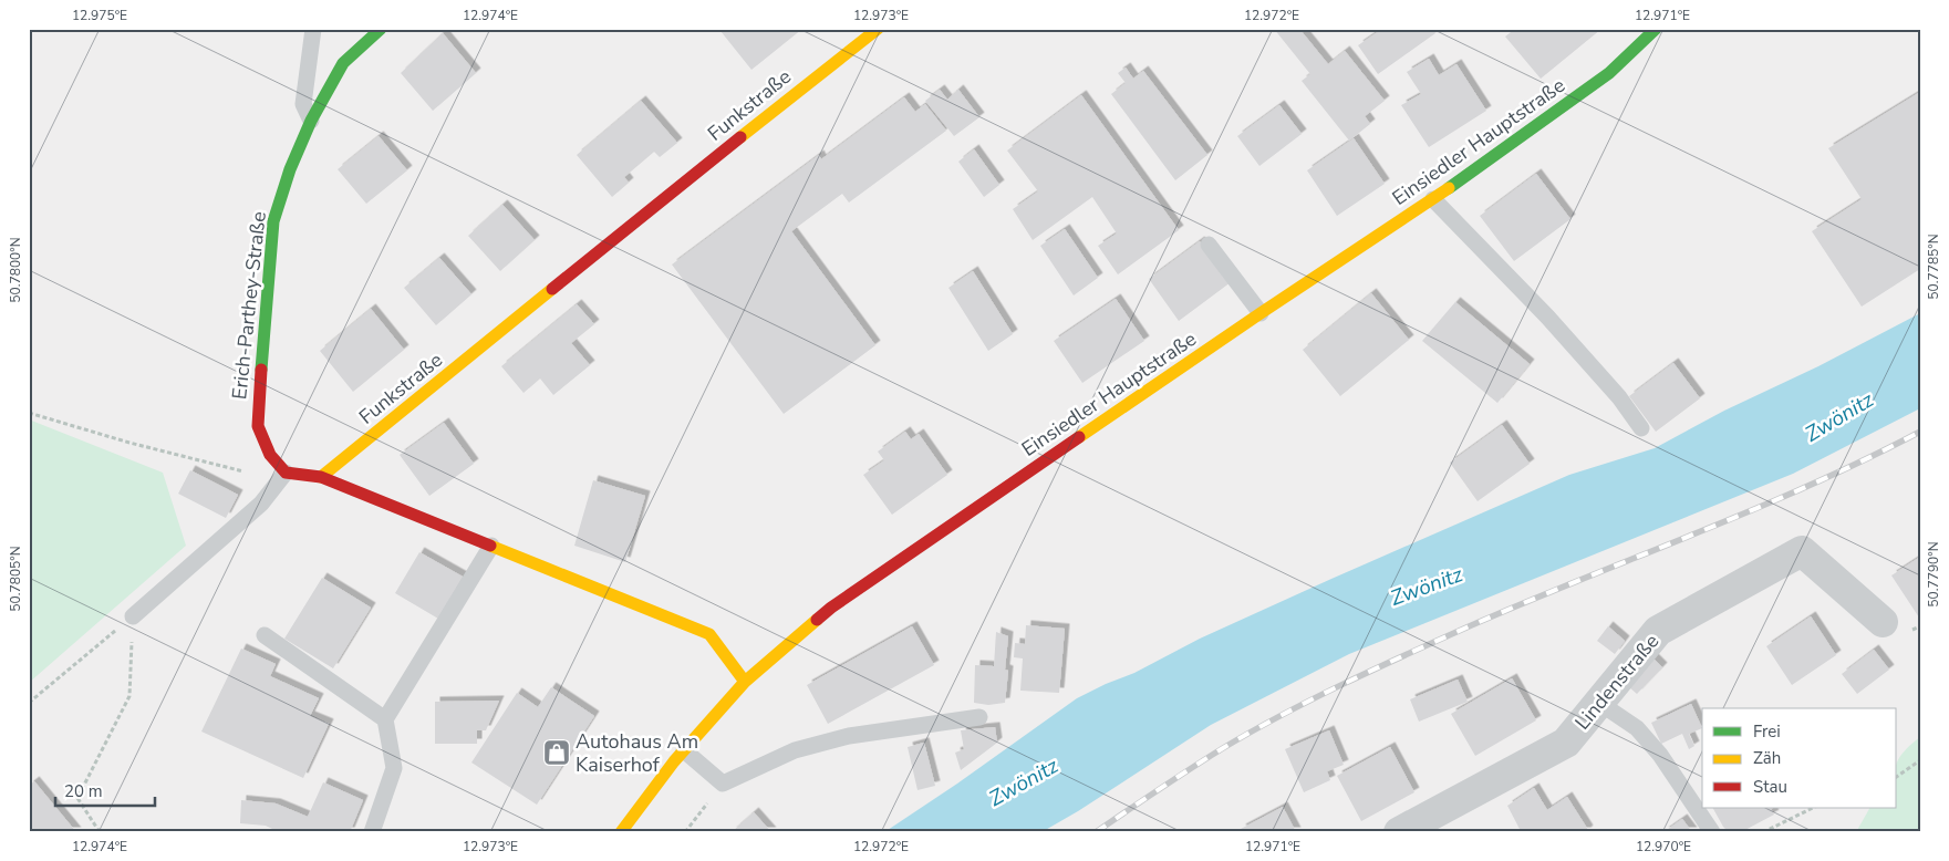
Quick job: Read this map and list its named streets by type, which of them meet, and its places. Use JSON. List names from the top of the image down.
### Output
{
  "streets": {
    "street": [
      "Funkstraße",
      "Einsiedler Hauptstraße",
      "Erich-Parthey-Straße",
      "Lindenstraße"
    ]
  },
  "water": ["Zwönitz"],
  "places": {
    "shop": ["Autohaus Am Kaiserhof"]
  },
  "legend": ["Frei", "Zäh", "Stau"],
  "scale_bar": "20 m",
  "coordinates": [
    "12.975°E",
    "12.974°E",
    "12.973°E",
    "12.972°E",
    "12.971°E",
    "50.7785°N",
    "50.7800°N",
    "50.7790°N",
    "50.7805°N",
    "12.970°E"
  ]
}
